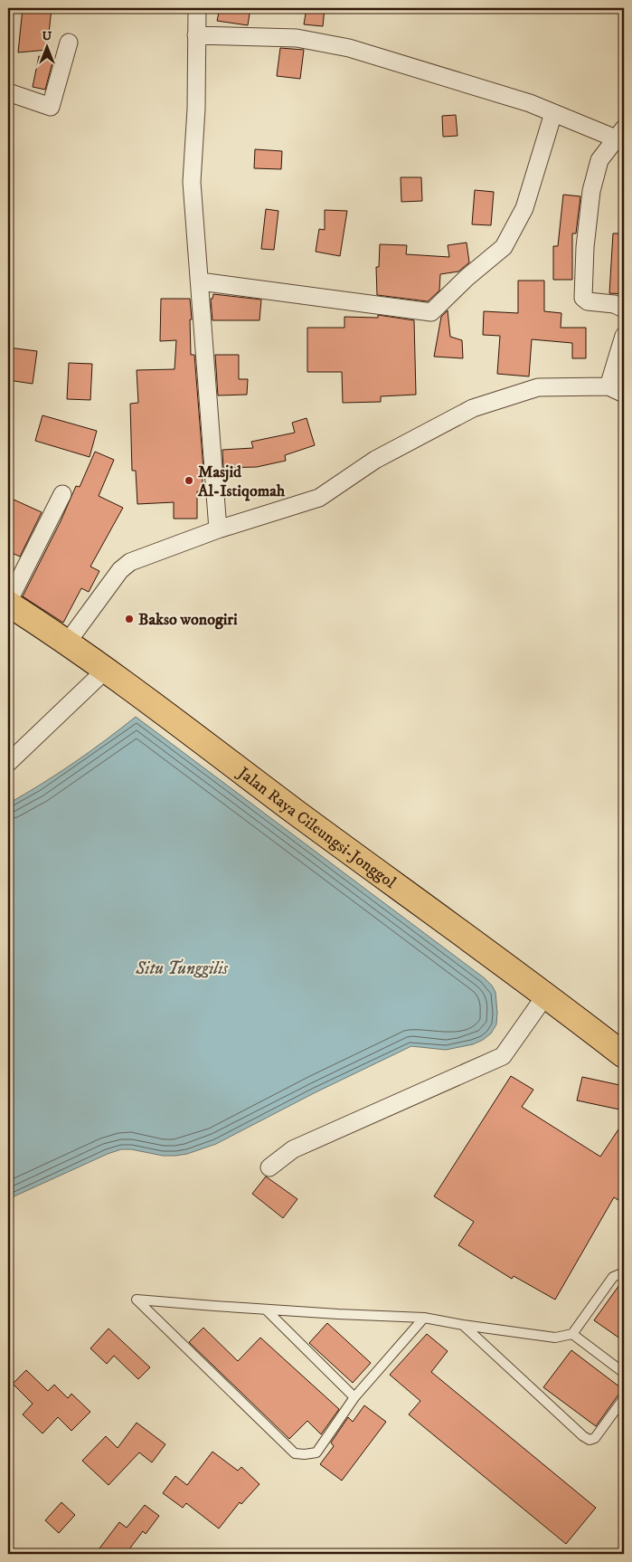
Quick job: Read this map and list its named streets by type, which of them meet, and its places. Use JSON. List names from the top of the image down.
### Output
{
  "streets": {
    "main road": ["Jalan Raya Cileungsi-Jonggol"]
  },
  "water": ["Situ Tunggilis"],
  "places": ["Masjid Al-Istiqomah", "Bakso wonogiri"],
  "north": "top"
}
